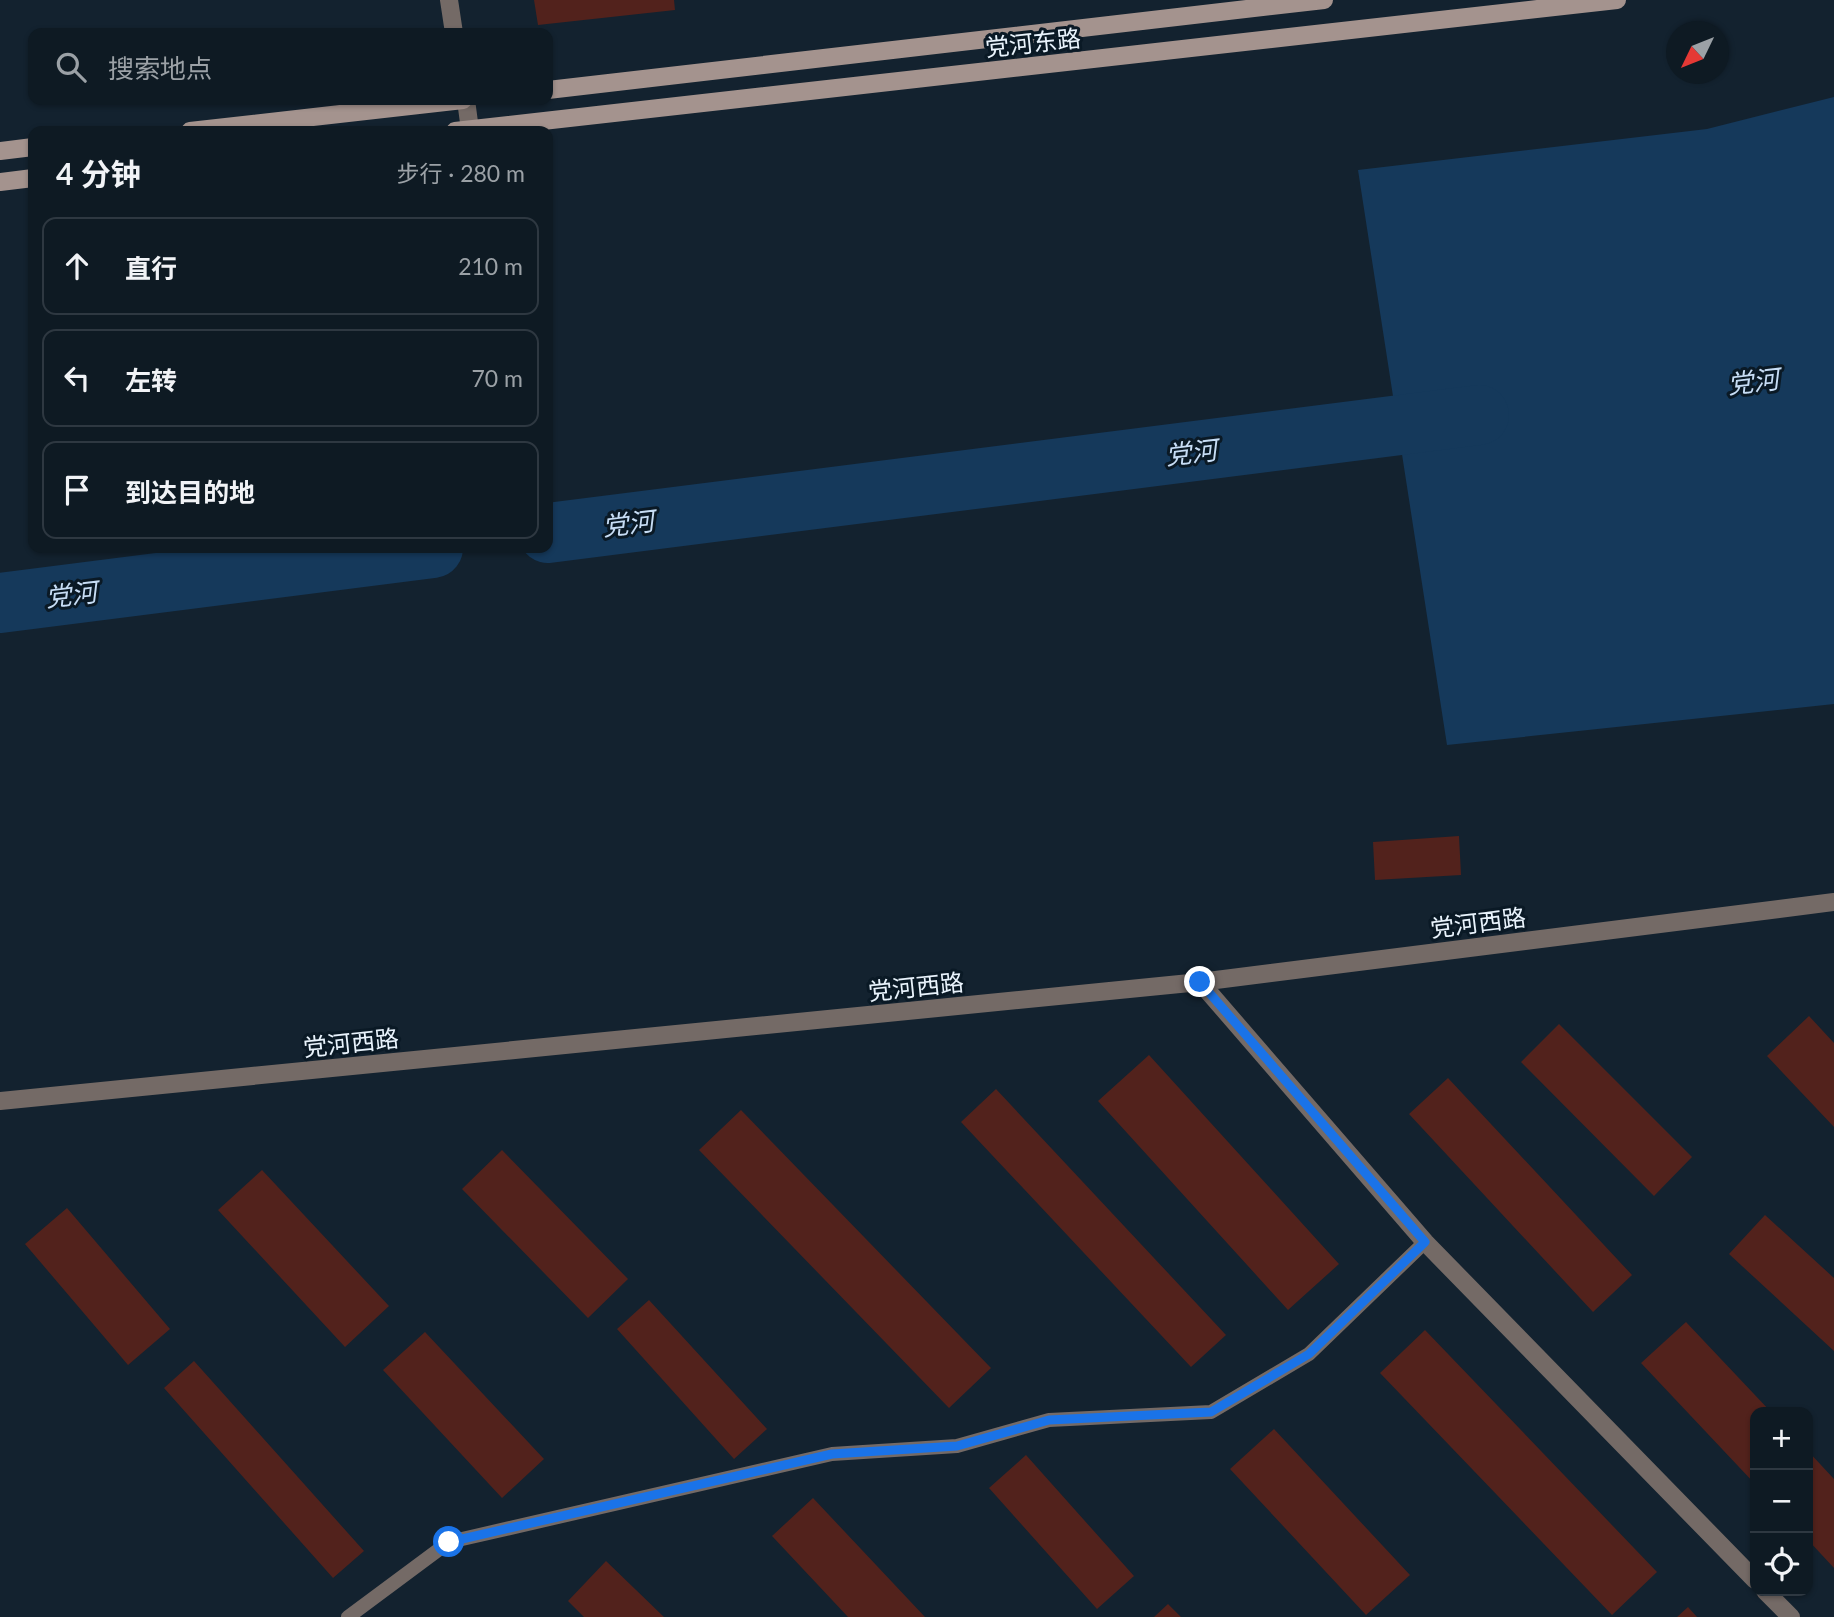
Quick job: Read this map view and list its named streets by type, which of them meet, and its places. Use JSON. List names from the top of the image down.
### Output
{
  "streets": {
    "main road": ["党河东路"],
    "street": ["党河西路"]
  },
  "water": ["党河"],
  "north": "bottom left",
  "page": {
    "search": "搜索地点",
    "heading": ["4 分钟", "步行 · 280 m"],
    "list": [
      ["直行", "210 m"],
      ["左转", "70 m"],
      "到达目的地"
    ],
    "map_buttons": ["+", "−"]
  }
}
